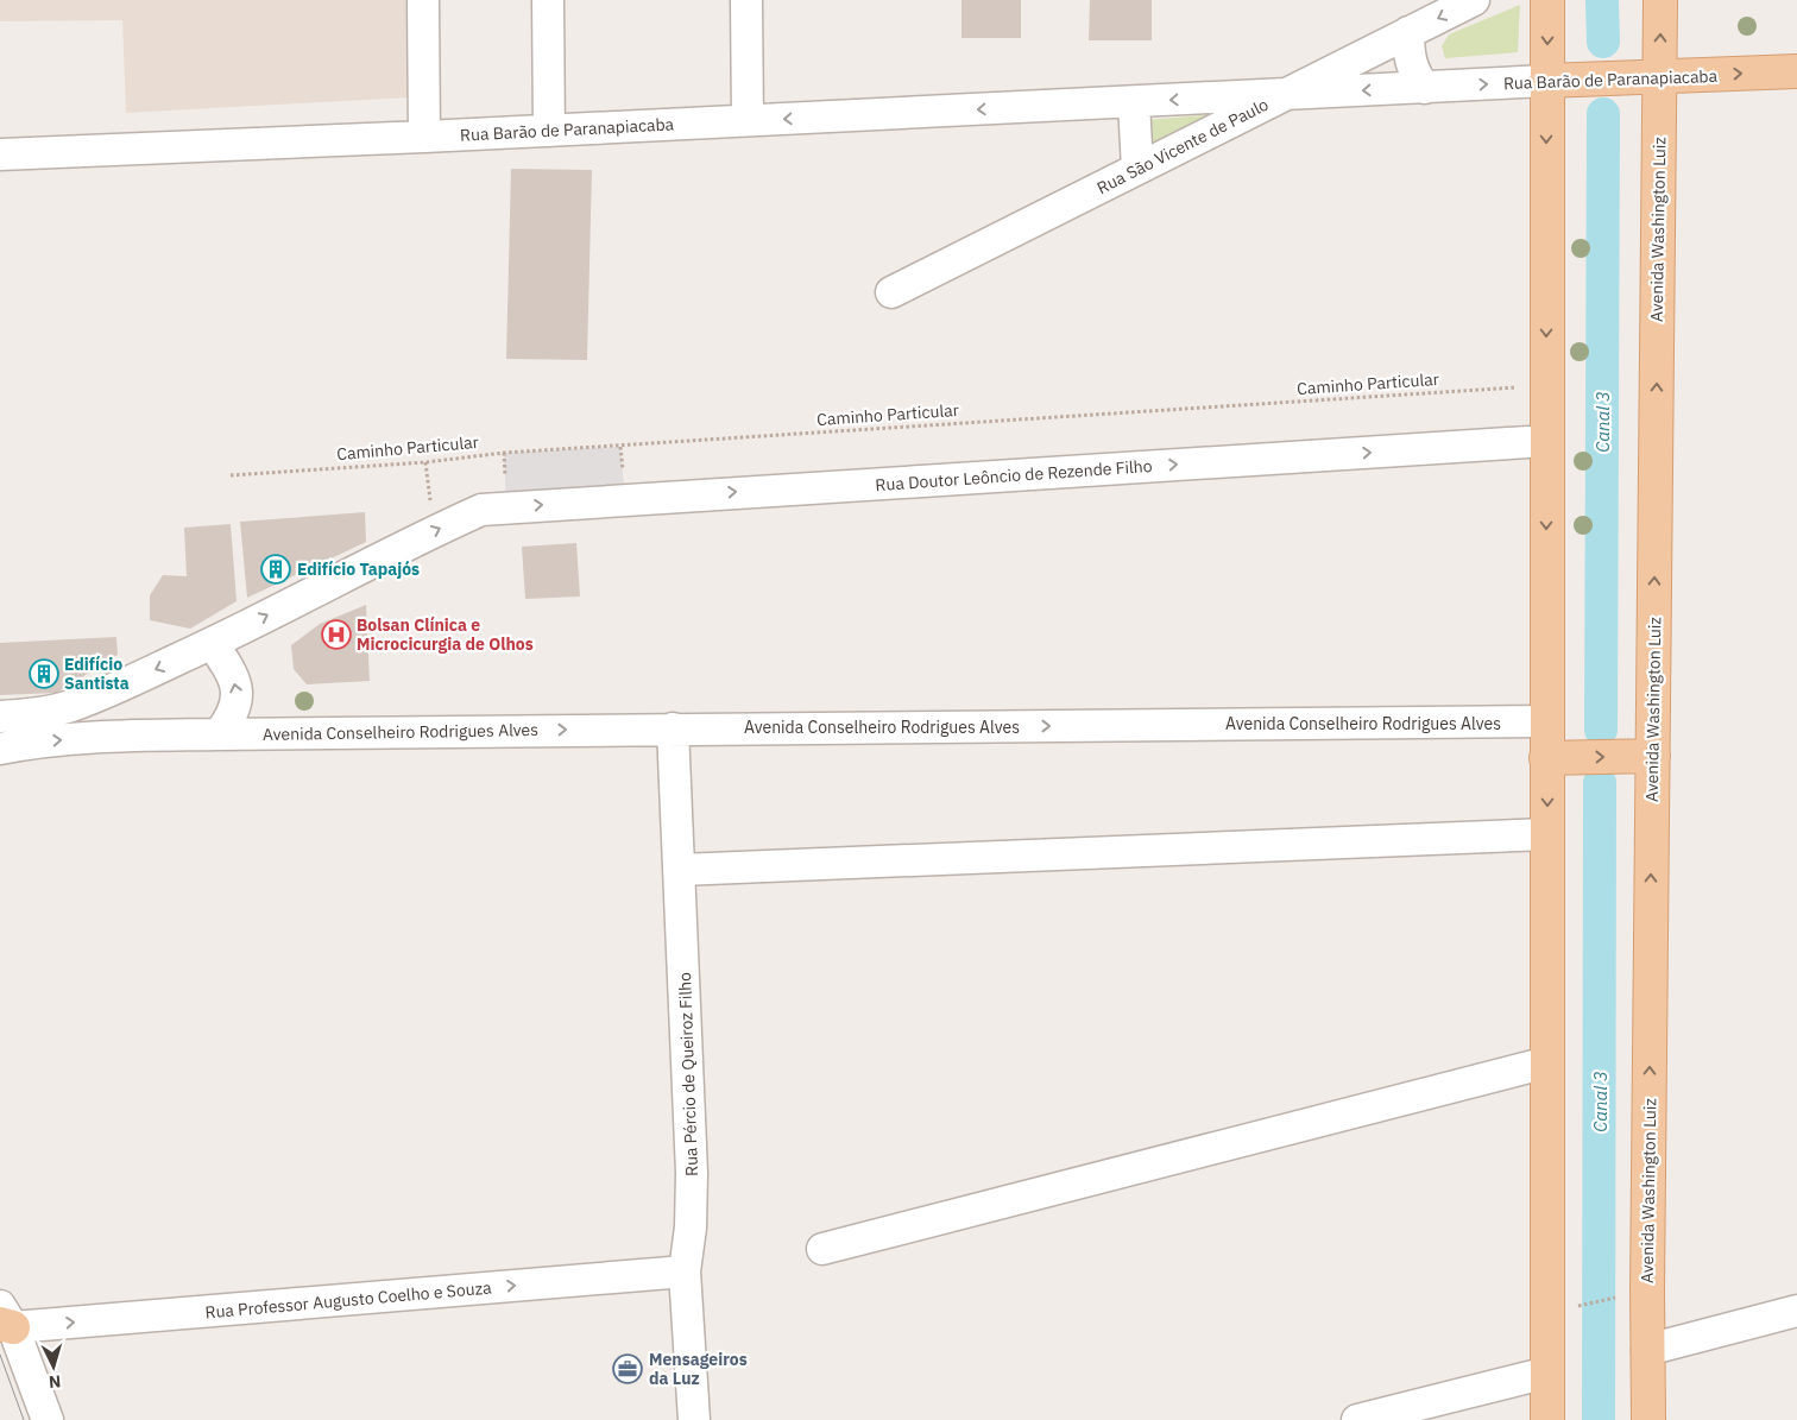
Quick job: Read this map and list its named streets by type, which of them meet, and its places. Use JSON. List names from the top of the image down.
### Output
{
  "streets": {
    "main road": ["Rua Barão de Paranapiacaba", "Avenida Washington Luiz"],
    "street": [
      "Rua São Vicente de Paulo",
      "Rua Doutor Leôncio de Rezende Filho",
      "Avenida Conselheiro Rodrigues Alves",
      "Rua Pércio de Queiroz Filho",
      "Rua Professor Augusto Coelho e Souza"
    ],
    "path": ["Caminho Particular"]
  },
  "crossings": [
    ["Rua Barão de Paranapiacaba", "Rua São Vicente de Paulo"],
    ["Rua Barão de Paranapiacaba", "Avenida Washington Luiz"],
    ["Avenida Conselheiro Rodrigues Alves", "Rua Pércio de Queiroz Filho"],
    ["Rua Pércio de Queiroz Filho", "Rua Professor Augusto Coelho e Souza"]
  ],
  "one_way": ["Rua Doutor Leôncio de Rezende Filho", "Rua Professor Augusto Coelho e Souza"],
  "water": ["Canal 3"],
  "places": {
    "building": ["Edifício Tapajós", "Edifício Santista"],
    "hospital": ["Bolsan Clínica e Microcicurgia de Olhos"],
    "office": ["Mensageiros da Luz"]
  },
  "north": "bottom"
}
